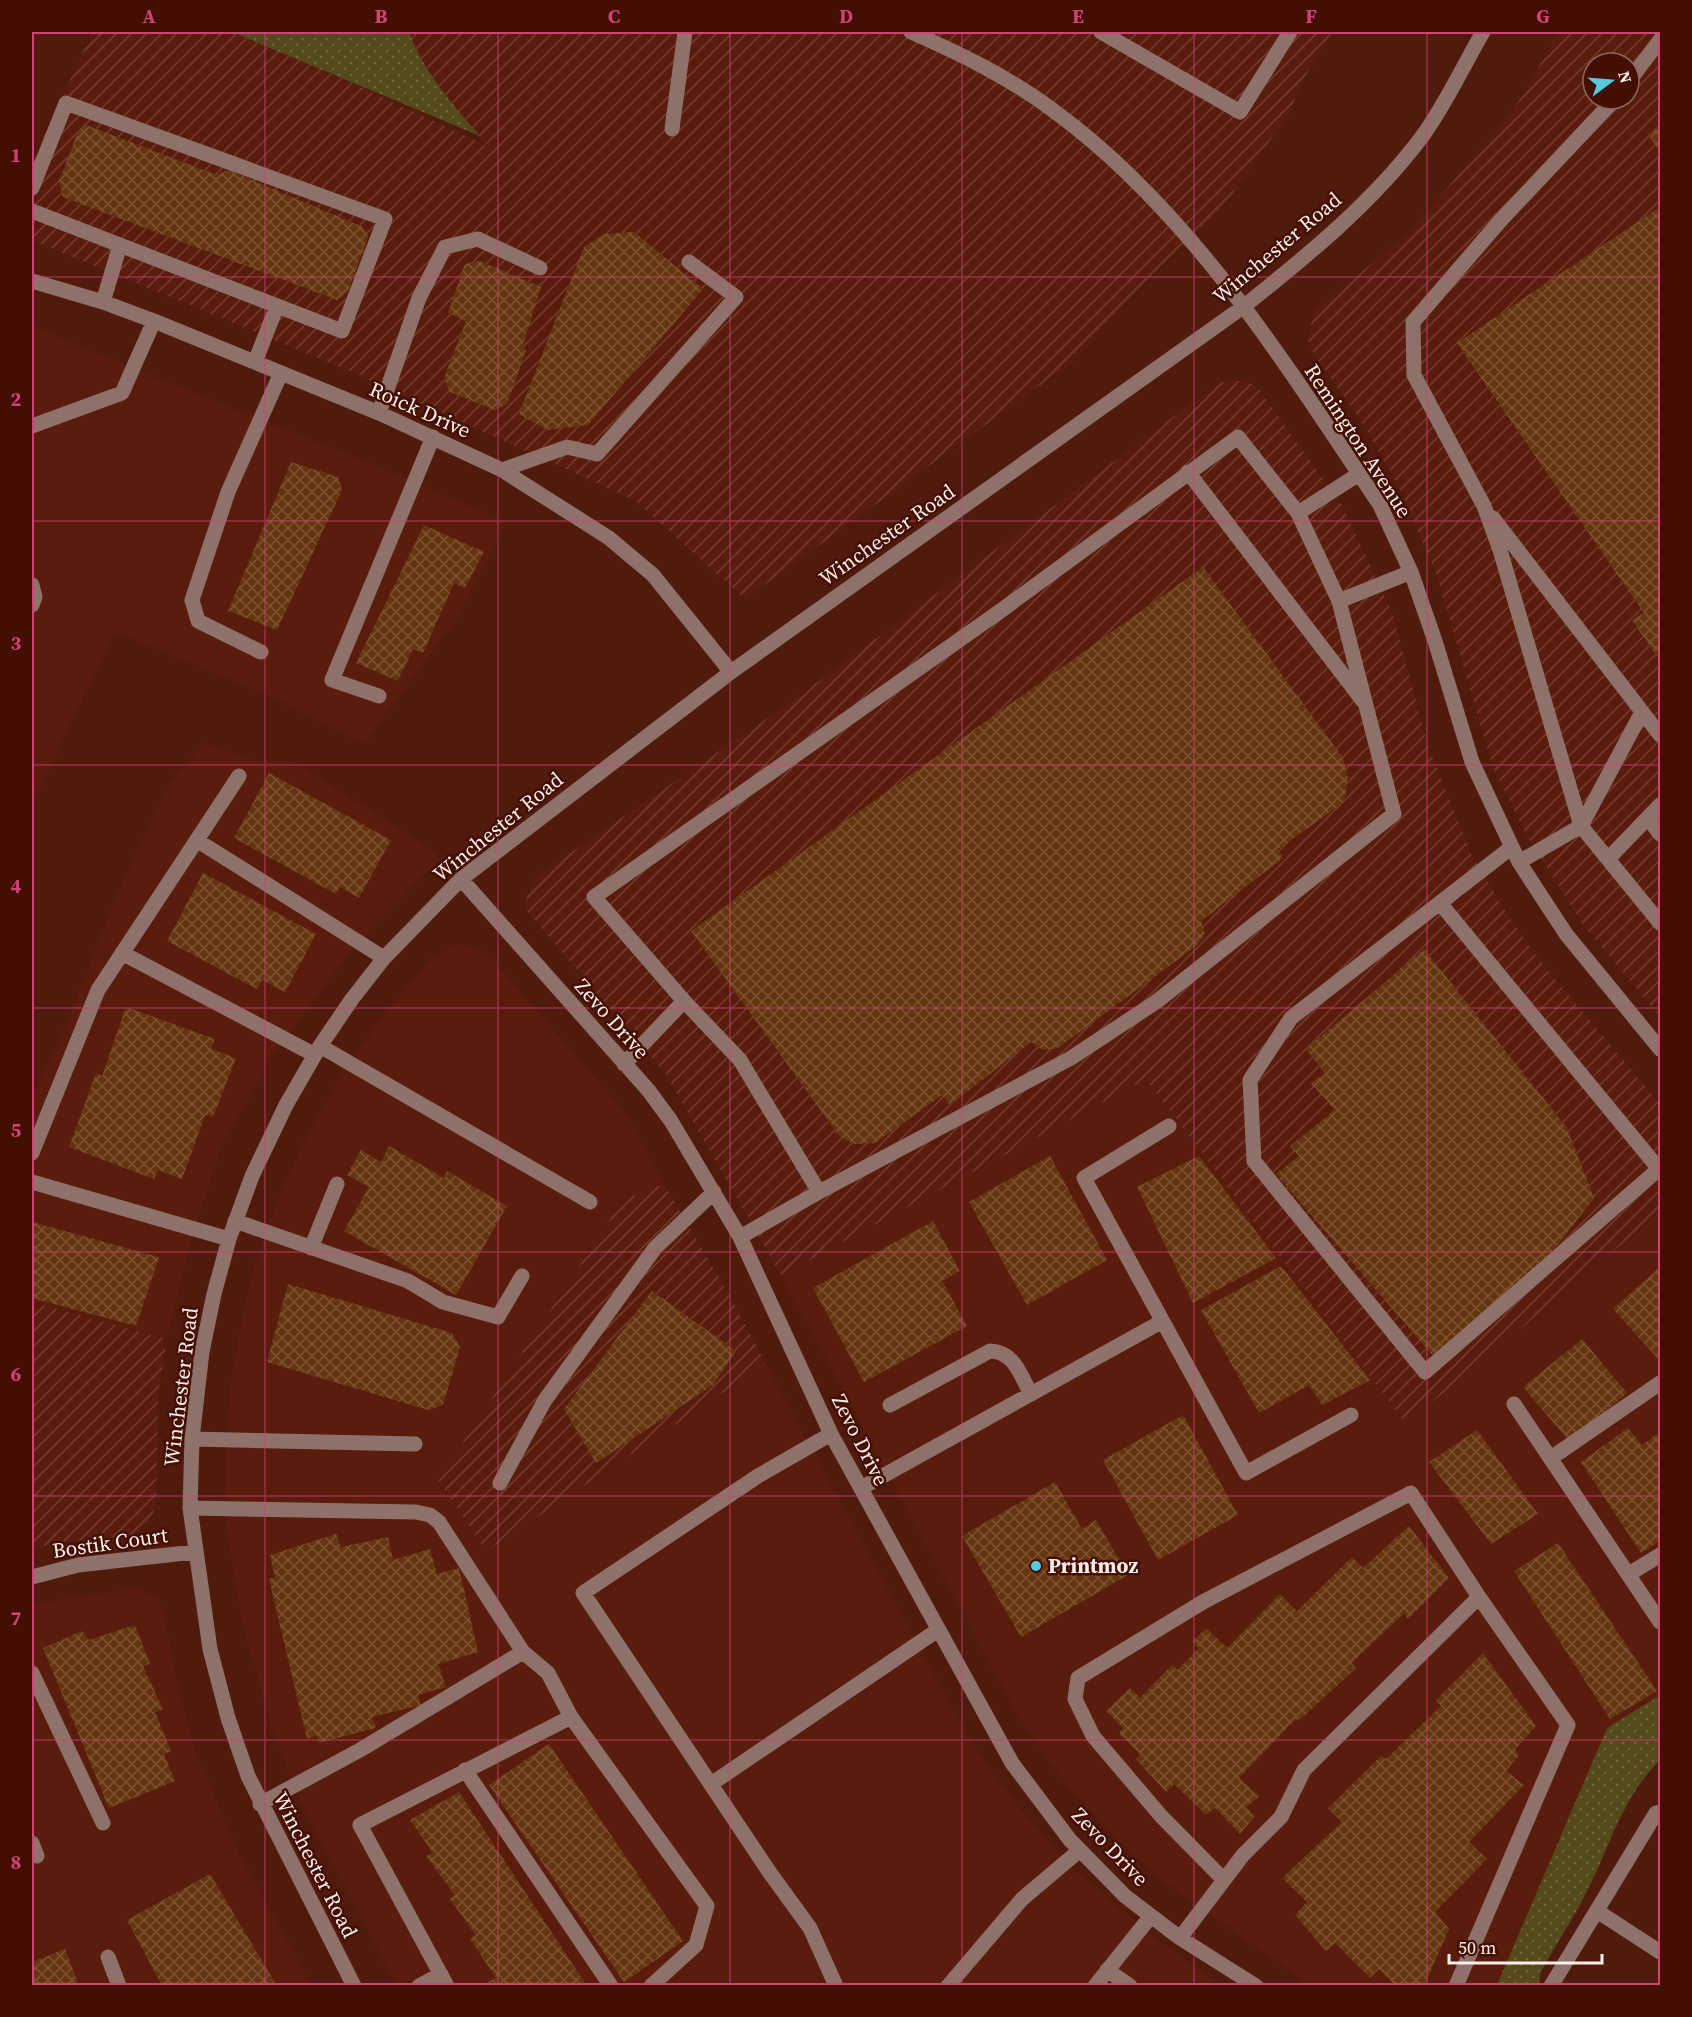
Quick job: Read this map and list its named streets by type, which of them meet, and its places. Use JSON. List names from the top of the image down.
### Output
{
  "streets": {
    "street": [
      "Winchester Road",
      "Roick Drive",
      "Remington Avenue",
      "Zevo Drive",
      "Bostik Court"
    ]
  },
  "crossings": [
    ["Winchester Road", "Roick Drive"],
    ["Winchester Road", "Remington Avenue"],
    ["Winchester Road", "Zevo Drive"],
    ["Winchester Road", "Bostik Court"]
  ],
  "places": ["Printmoz"],
  "scale_bar": "50 m",
  "north": "right",
  "grid": {
    "columns": [
      "A",
      "B",
      "C",
      "D",
      "E",
      "F",
      "G"
    ],
    "rows": [
      "1",
      "2",
      "3",
      "4",
      "5",
      "6",
      "7",
      "8"
    ]
  }
}
